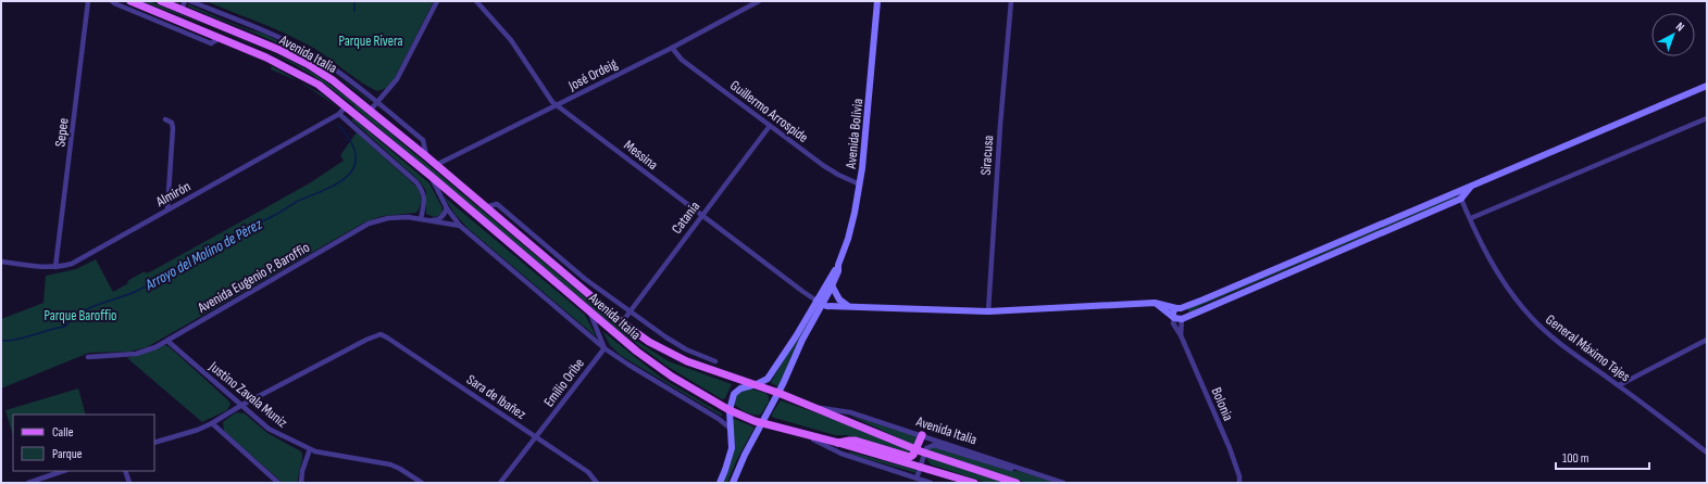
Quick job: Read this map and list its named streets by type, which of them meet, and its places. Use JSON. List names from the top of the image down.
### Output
{
  "streets": {
    "main road": ["Avenida Italia"],
    "street": [
      "José Ordeig",
      "Guillermo Arrospide",
      "Sepee",
      "Avenida Bolivia",
      "Messina",
      "Siracusa",
      "Almirón",
      "Catania",
      "Avenida Eugenio P. Baroffio",
      "General Máximo Tajes",
      "Emilio Oribe",
      "Justino Zavala Muniz",
      "Sara de Ibañez",
      "Bolonia"
    ]
  },
  "crossings": [
    ["Avenida Italia", "José Ordeig"],
    ["Avenida Italia", "Avenida Bolivia"],
    ["Avenida Italia", "Almirón"],
    ["Avenida Italia", "Catania"],
    ["Avenida Italia", "Avenida Eugenio P. Baroffio"],
    ["Avenida Italia", "Emilio Oribe"],
    ["José Ordeig", "Guillermo Arrospide"],
    ["José Ordeig", "Messina"],
    ["Guillermo Arrospide", "Avenida Bolivia"],
    ["Guillermo Arrospide", "Catania"],
    ["Sepee", "Almirón"],
    ["Avenida Bolivia", "Messina"],
    ["Messina", "Catania"],
    ["Avenida Eugenio P. Baroffio", "Justino Zavala Muniz"],
    ["Emilio Oribe", "Sara de Ibañez"],
    ["Justino Zavala Muniz", "Sara de Ibañez"]
  ],
  "water": ["Arroyo del Molino de Pérez"],
  "parks": ["Parque Rivera", "Parque Baroffio"],
  "legend": ["Calle", "Parque"],
  "scale_bar": "100 m",
  "north": "top right"
}
